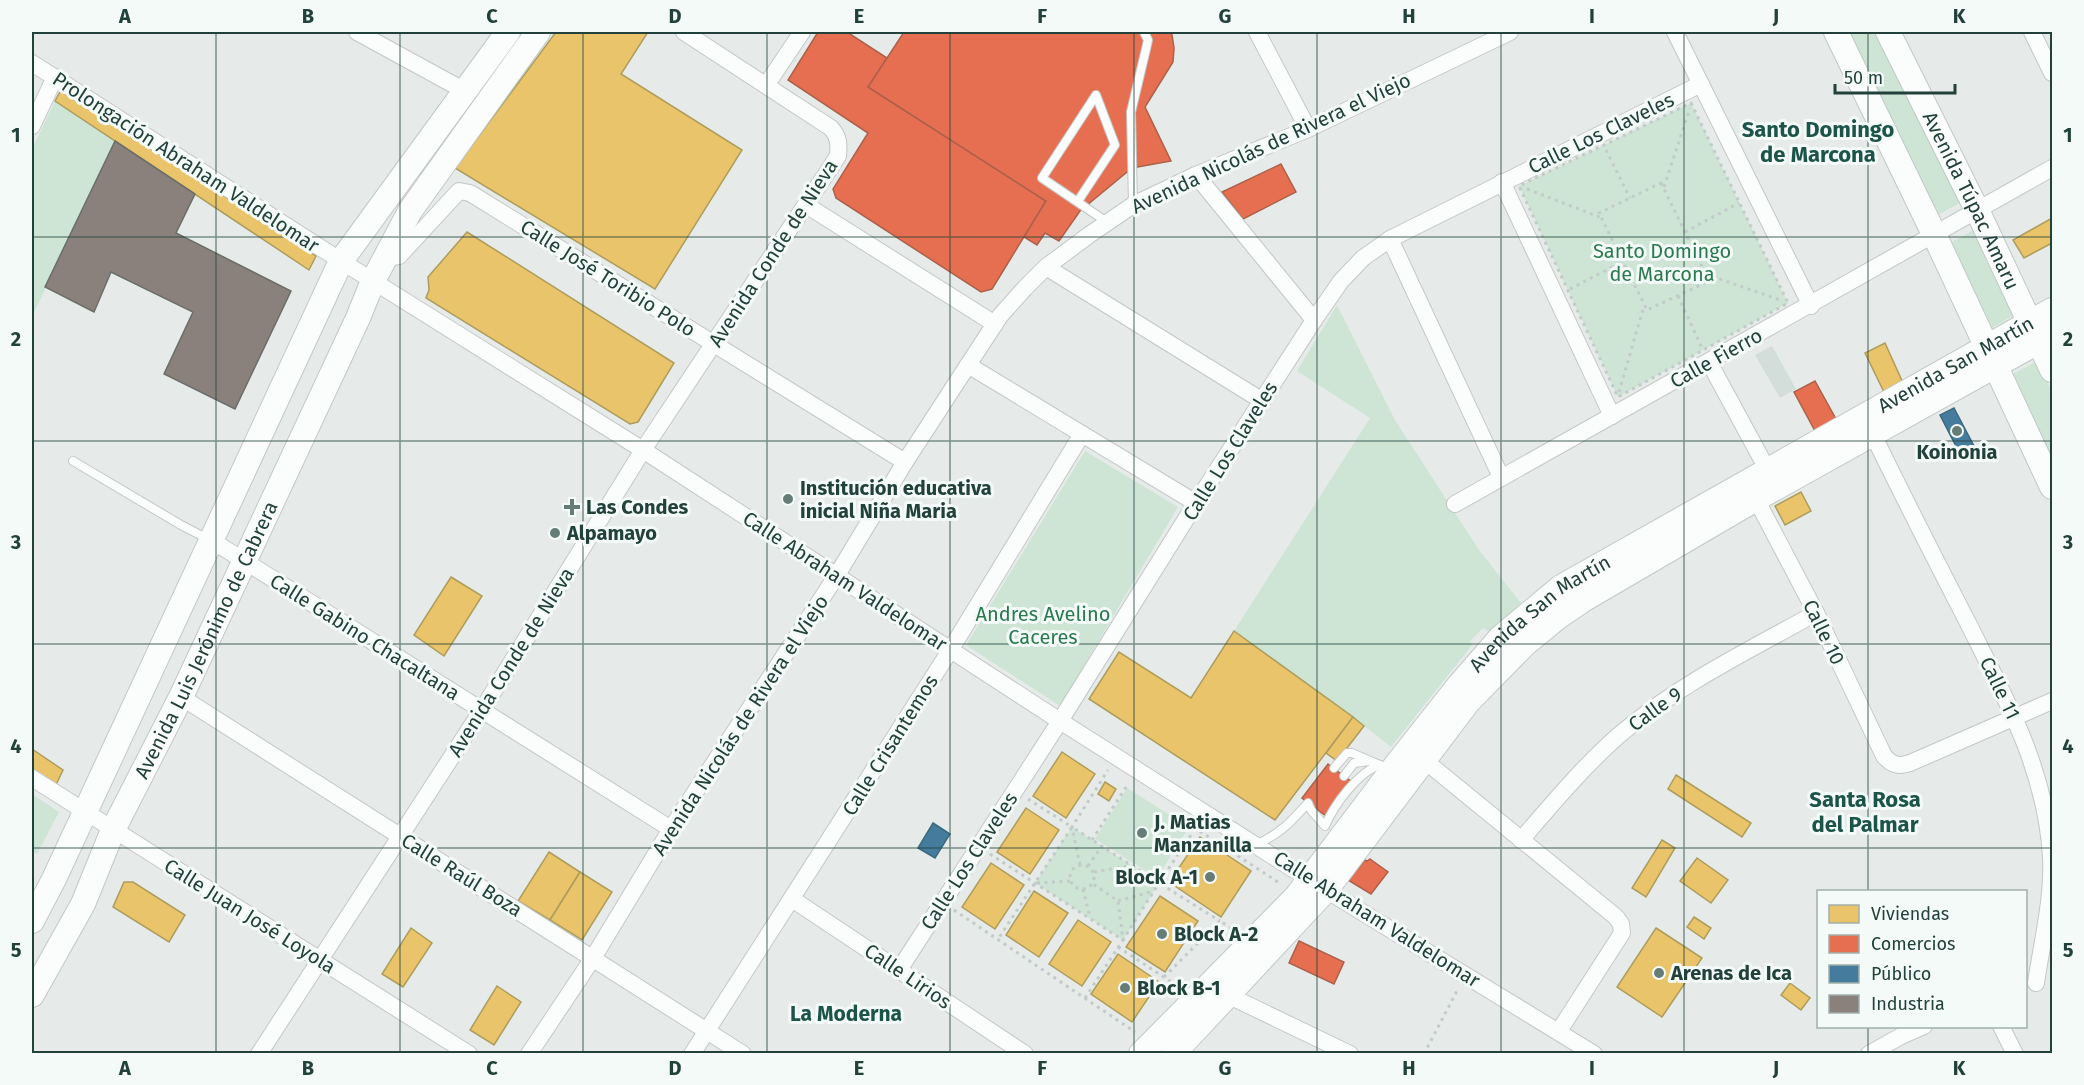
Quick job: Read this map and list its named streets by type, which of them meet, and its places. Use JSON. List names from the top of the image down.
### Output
{
  "streets": {
    "main road": ["Avenida Túpac Amaru", "Avenida San Martín", "Avenida Luis Jerónimo de Cabrera"],
    "street": [
      "Calle Los Claveles",
      "Avenida Nicolás de Rivera el Viejo",
      "Prolongación Abraham Valdelomar",
      "Avenida Conde de Nieva",
      "Calle José Toribio Polo",
      "Calle Fierro",
      "Calle Abraham Valdelomar",
      "Calle 10",
      "Calle Gabino Chacaltana",
      "Calle 11",
      "Calle 9",
      "Calle Crisantemos",
      "Calle Raúl Boza",
      "Calle Juan José Loyola",
      "Calle Lirios"
    ]
  },
  "crossings": [
    ["Calle Los Claveles", "Calle Abraham Valdelomar"],
    ["Calle Los Claveles", "Calle Lirios"],
    ["Avenida Nicolás de Rivera el Viejo", "Calle José Toribio Polo"],
    ["Avenida Nicolás de Rivera el Viejo", "Calle Abraham Valdelomar"],
    ["Avenida Nicolás de Rivera el Viejo", "Calle Gabino Chacaltana"],
    ["Avenida Nicolás de Rivera el Viejo", "Calle Raúl Boza"],
    ["Prolongación Abraham Valdelomar", "Calle Abraham Valdelomar"],
    ["Prolongación Abraham Valdelomar", "Avenida Luis Jerónimo de Cabrera"],
    ["Avenida Túpac Amaru", "Calle Fierro"],
    ["Avenida Túpac Amaru", "Avenida San Martín"],
    ["Avenida Conde de Nieva", "Calle José Toribio Polo"],
    ["Avenida Conde de Nieva", "Calle Abraham Valdelomar"],
    ["Avenida Conde de Nieva", "Calle Gabino Chacaltana"],
    ["Avenida Conde de Nieva", "Calle Raúl Boza"],
    ["Avenida Conde de Nieva", "Calle Juan José Loyola"],
    ["Calle José Toribio Polo", "Avenida Luis Jerónimo de Cabrera"],
    ["Avenida San Martín", "Calle Abraham Valdelomar"],
    ["Avenida San Martín", "Calle 10"],
    ["Avenida San Martín", "Calle 11"],
    ["Calle Abraham Valdelomar", "Avenida Luis Jerónimo de Cabrera"],
    ["Calle Abraham Valdelomar", "Calle Crisantemos"],
    ["Calle 10", "Calle 11"],
    ["Calle 10", "Calle 9"],
    ["Calle Gabino Chacaltana", "Avenida Luis Jerónimo de Cabrera"],
    ["Avenida Luis Jerónimo de Cabrera", "Calle Raúl Boza"],
    ["Avenida Luis Jerónimo de Cabrera", "Calle Juan José Loyola"],
    ["Calle Crisantemos", "Calle Raúl Boza"],
    ["Calle Crisantemos", "Calle Lirios"]
  ],
  "districts": ["Santo Domingo de Marcona", "Santa Rosa del Palmar", "La Moderna"],
  "parks": ["Santo Domingo de Marcona", "Andres Avelino Caceres"],
  "places": {
    "other": [
      "Koinonia",
      "Institución educativa inicial Niña Maria",
      "Alpamayo",
      "J. Matias Manzanilla",
      "Block A-1",
      "Block A-2",
      "Arenas de Ica",
      "Block B-1"
    ],
    "health": ["Las Condes"]
  },
  "legend": [
    "Viviendas",
    "Comercios",
    "Público",
    "Industria"
  ],
  "scale_bar": "50 m",
  "grid": {
    "columns": [
      "A",
      "B",
      "C",
      "D",
      "E",
      "F",
      "G",
      "H",
      "I",
      "J",
      "K"
    ],
    "rows": [
      "1",
      "2",
      "3",
      "4",
      "5"
    ]
  }
}
